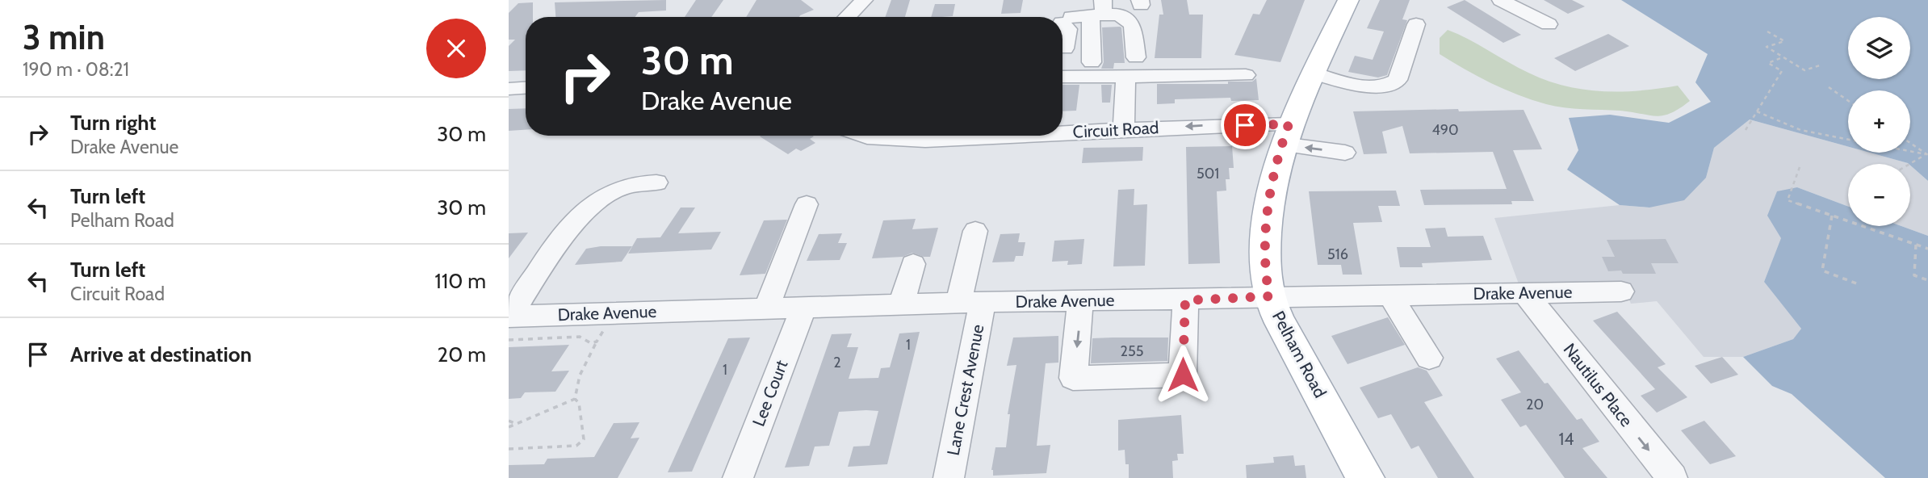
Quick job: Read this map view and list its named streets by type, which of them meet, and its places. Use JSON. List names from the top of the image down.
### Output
{
  "streets": {
    "main road": ["Pelham Road"],
    "street": [
      "Circuit Road",
      "Drake Avenue",
      "Nautilus Place",
      "Lane Crest Avenue",
      "Lee Court"
    ]
  },
  "crossings": [
    ["Circuit Road", "Pelham Road"],
    ["Drake Avenue", "Pelham Road"],
    ["Drake Avenue", "Nautilus Place"],
    ["Drake Avenue", "Lane Crest Avenue"],
    ["Drake Avenue", "Lee Court"]
  ],
  "one_way": ["Nautilus Place"],
  "house_numbers": [
    "490",
    "501",
    "516",
    "1",
    "255",
    "2",
    "1",
    "20",
    "14"
  ],
  "page": {
    "heading": ["3 min", "190 m · 08:21"],
    "map_buttons": ["+", "−"],
    "turn": ["30 m", "Drake Avenue"],
    "list": [
      {
        "name": "Turn right",
        "note": "Drake Avenue",
        "value": "30 m"
      },
      {
        "name": "Turn left",
        "note": "Pelham Road",
        "value": "30 m"
      },
      {
        "name": "Turn left",
        "note": "Circuit Road",
        "value": "110 m"
      },
      {
        "name": "Arrive at destination",
        "value": "20 m"
      }
    ]
  }
}
